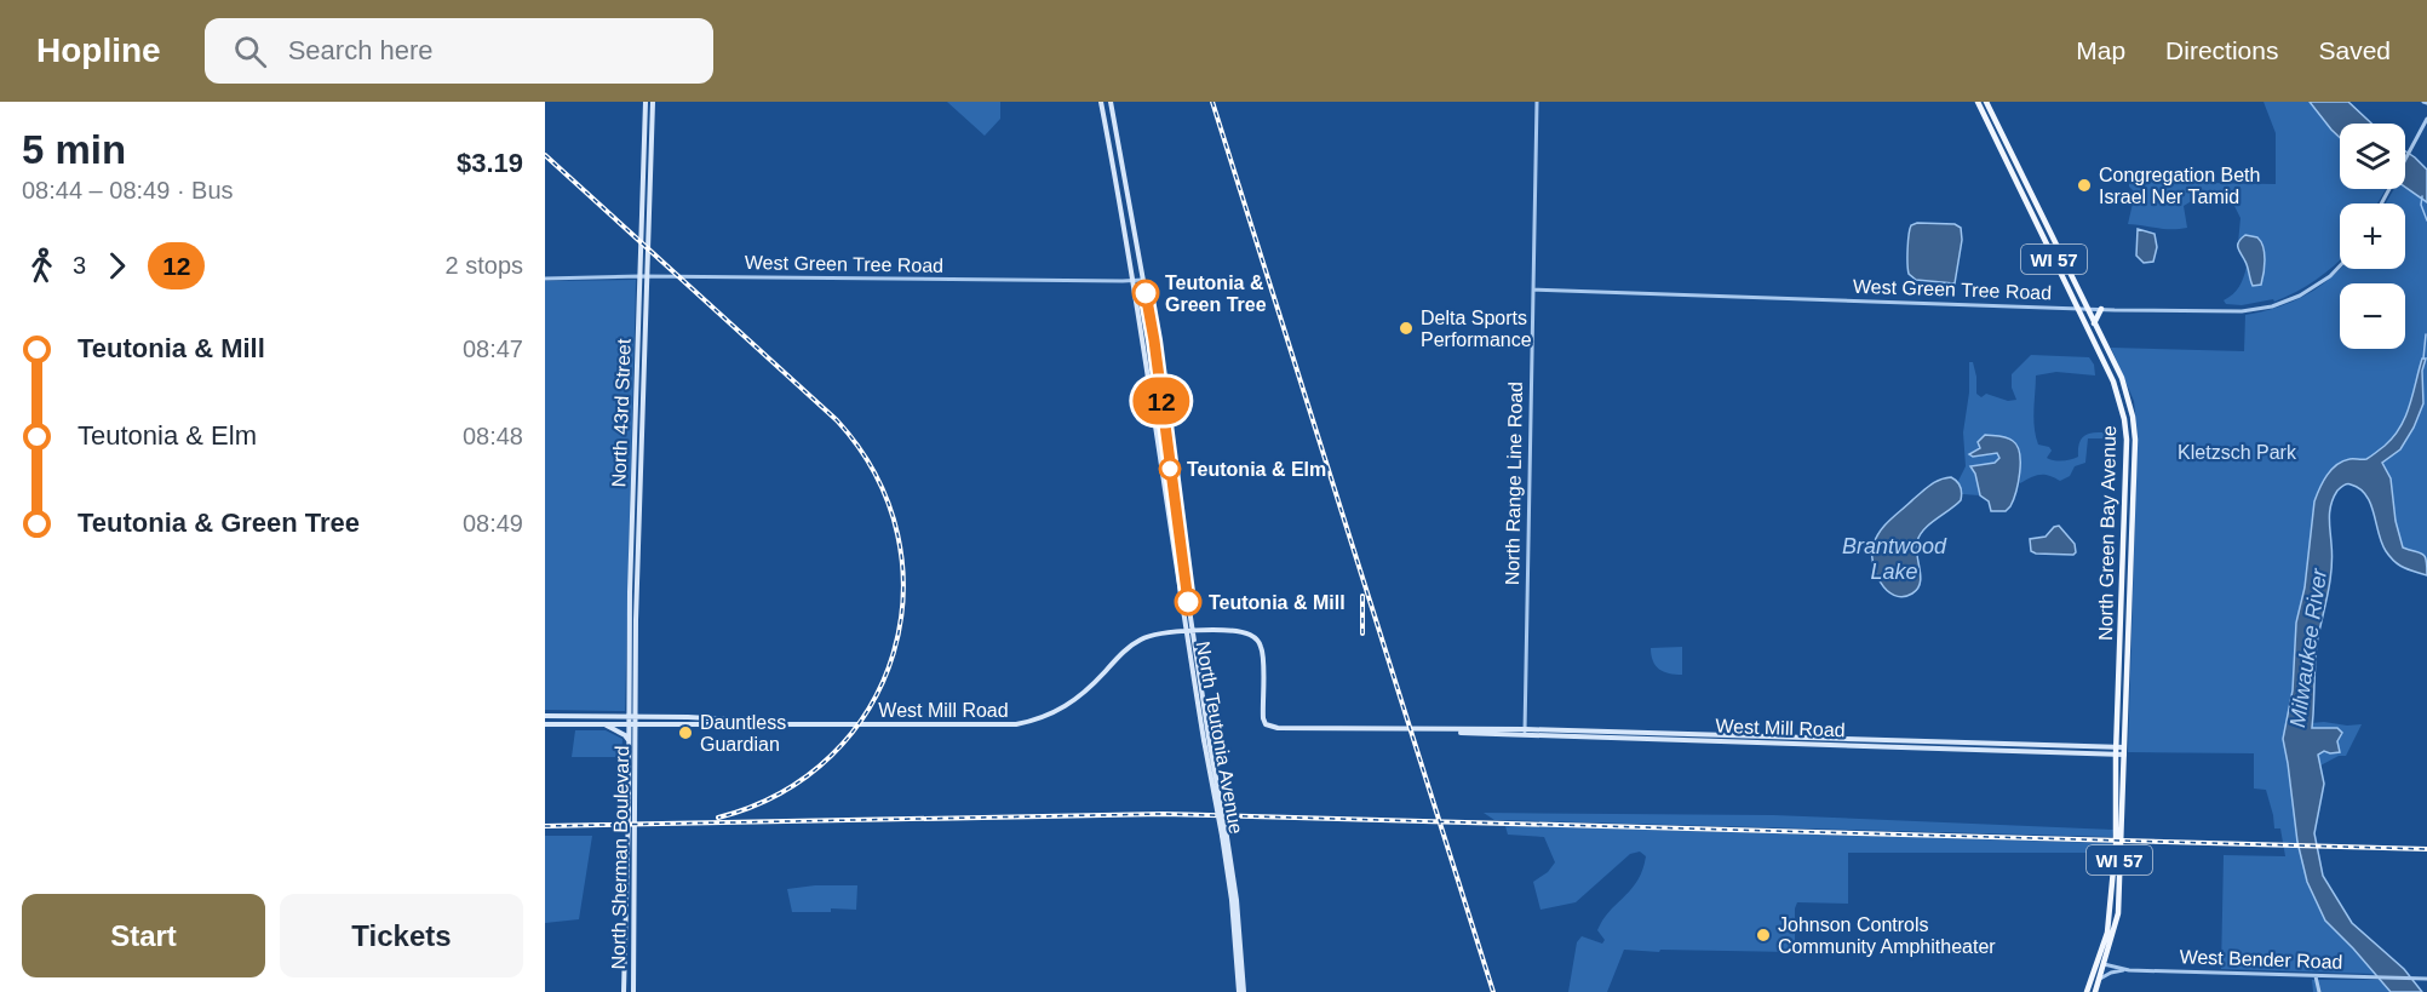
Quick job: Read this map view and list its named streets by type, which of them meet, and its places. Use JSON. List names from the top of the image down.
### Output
{
  "streets": {
    "main road": [
      "WI 57",
      "North 43rd Street",
      "North Green Bay Avenue",
      "West Mill Road",
      "North Teutonia Avenue",
      "North Sherman Boulevard"
    ],
    "street": ["West Green Tree Road", "North Range Line Road", "West Bender Road"]
  },
  "crossings": [
    ["West Green Tree Road", "North 43rd Street"],
    ["West Green Tree Road", "North Range Line Road"],
    ["West Green Tree Road", "North Green Bay Avenue"],
    ["West Green Tree Road", "North Teutonia Avenue"],
    ["North 43rd Street", "West Mill Road"],
    ["North 43rd Street", "North Sherman Boulevard"],
    ["North Range Line Road", "West Mill Road"],
    ["North Green Bay Avenue", "West Mill Road"],
    ["North Green Bay Avenue", "West Bender Road"],
    ["West Mill Road", "North Teutonia Avenue"],
    ["West Mill Road", "North Sherman Boulevard"]
  ],
  "water": ["Brantwood Lake", "Milwaukee River"],
  "parks": ["Kletzsch Park"],
  "places": [
    "Congregation Beth Israel Ner Tamid",
    "Teutonia & Green Tree",
    "Delta Sports Performance",
    "Teutonia & Elm",
    "Teutonia & Mill",
    "Dauntless Guardian",
    "Johnson Controls Community Amphitheater"
  ],
  "lines": ["bus line 12"],
  "page": {
    "header": "Hopline",
    "search": "Search here",
    "nav": ["Map", "Directions", "Saved"],
    "heading": ["5 min", "08:44 – 08:49 · Bus", "$3.19"],
    "on_map": "12",
    "map_buttons": ["+", "−"],
    "legs": ["3", "12", "2 stops"],
    "list": [
      {
        "name": "Teutonia & Mill",
        "value": "08:47"
      },
      {
        "name": "Teutonia & Elm",
        "value": "08:48"
      },
      {
        "name": "Teutonia & Green Tree",
        "value": "08:49"
      }
    ],
    "buttons": ["Start", "Tickets"]
  }
}
